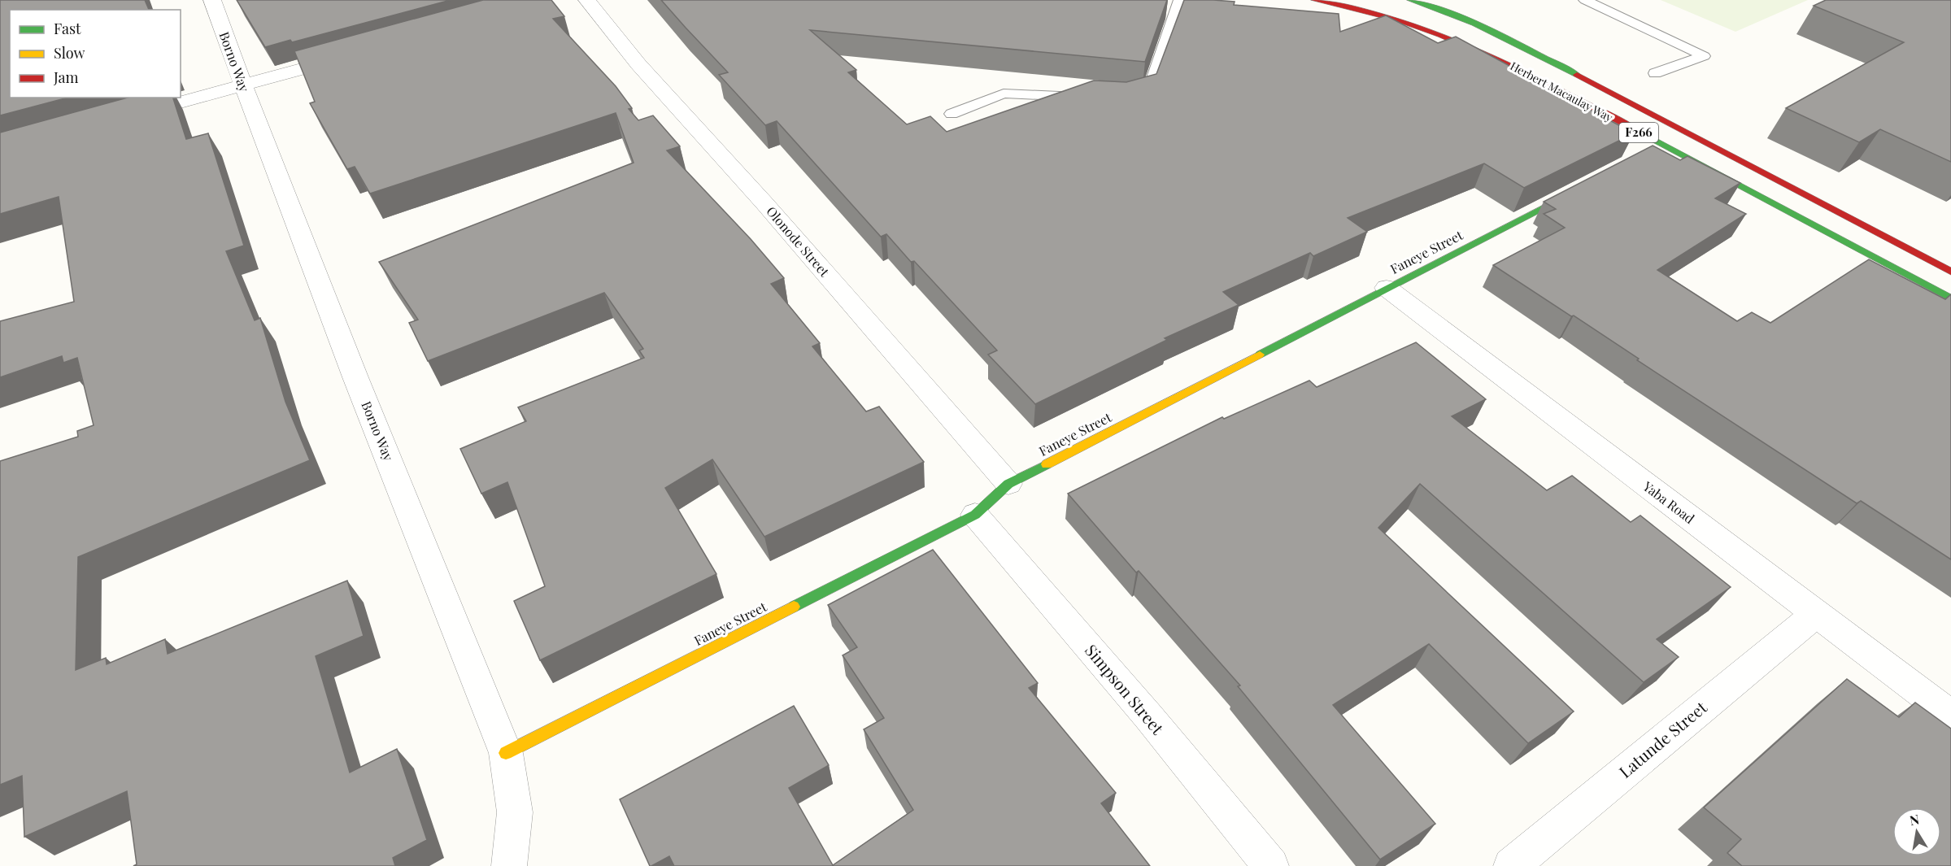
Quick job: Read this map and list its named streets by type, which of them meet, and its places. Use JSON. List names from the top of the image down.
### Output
{
  "streets": {
    "main road": ["Herbert Macaulay Way", "F266", "Faneye Street"],
    "street": [
      "Borno Way",
      "Olonode Street",
      "Yaba Road",
      "Simpson Street",
      "Latunde Street"
    ]
  },
  "crossings": [
    ["Borno Way", "Faneye Street"],
    ["Olonode Street", "Faneye Street"],
    ["Faneye Street", "Yaba Road"],
    ["Faneye Street", "Simpson Street"],
    ["Yaba Road", "Latunde Street"]
  ],
  "legend": ["Fast", "Slow", "Jam"],
  "north": "top"
}
